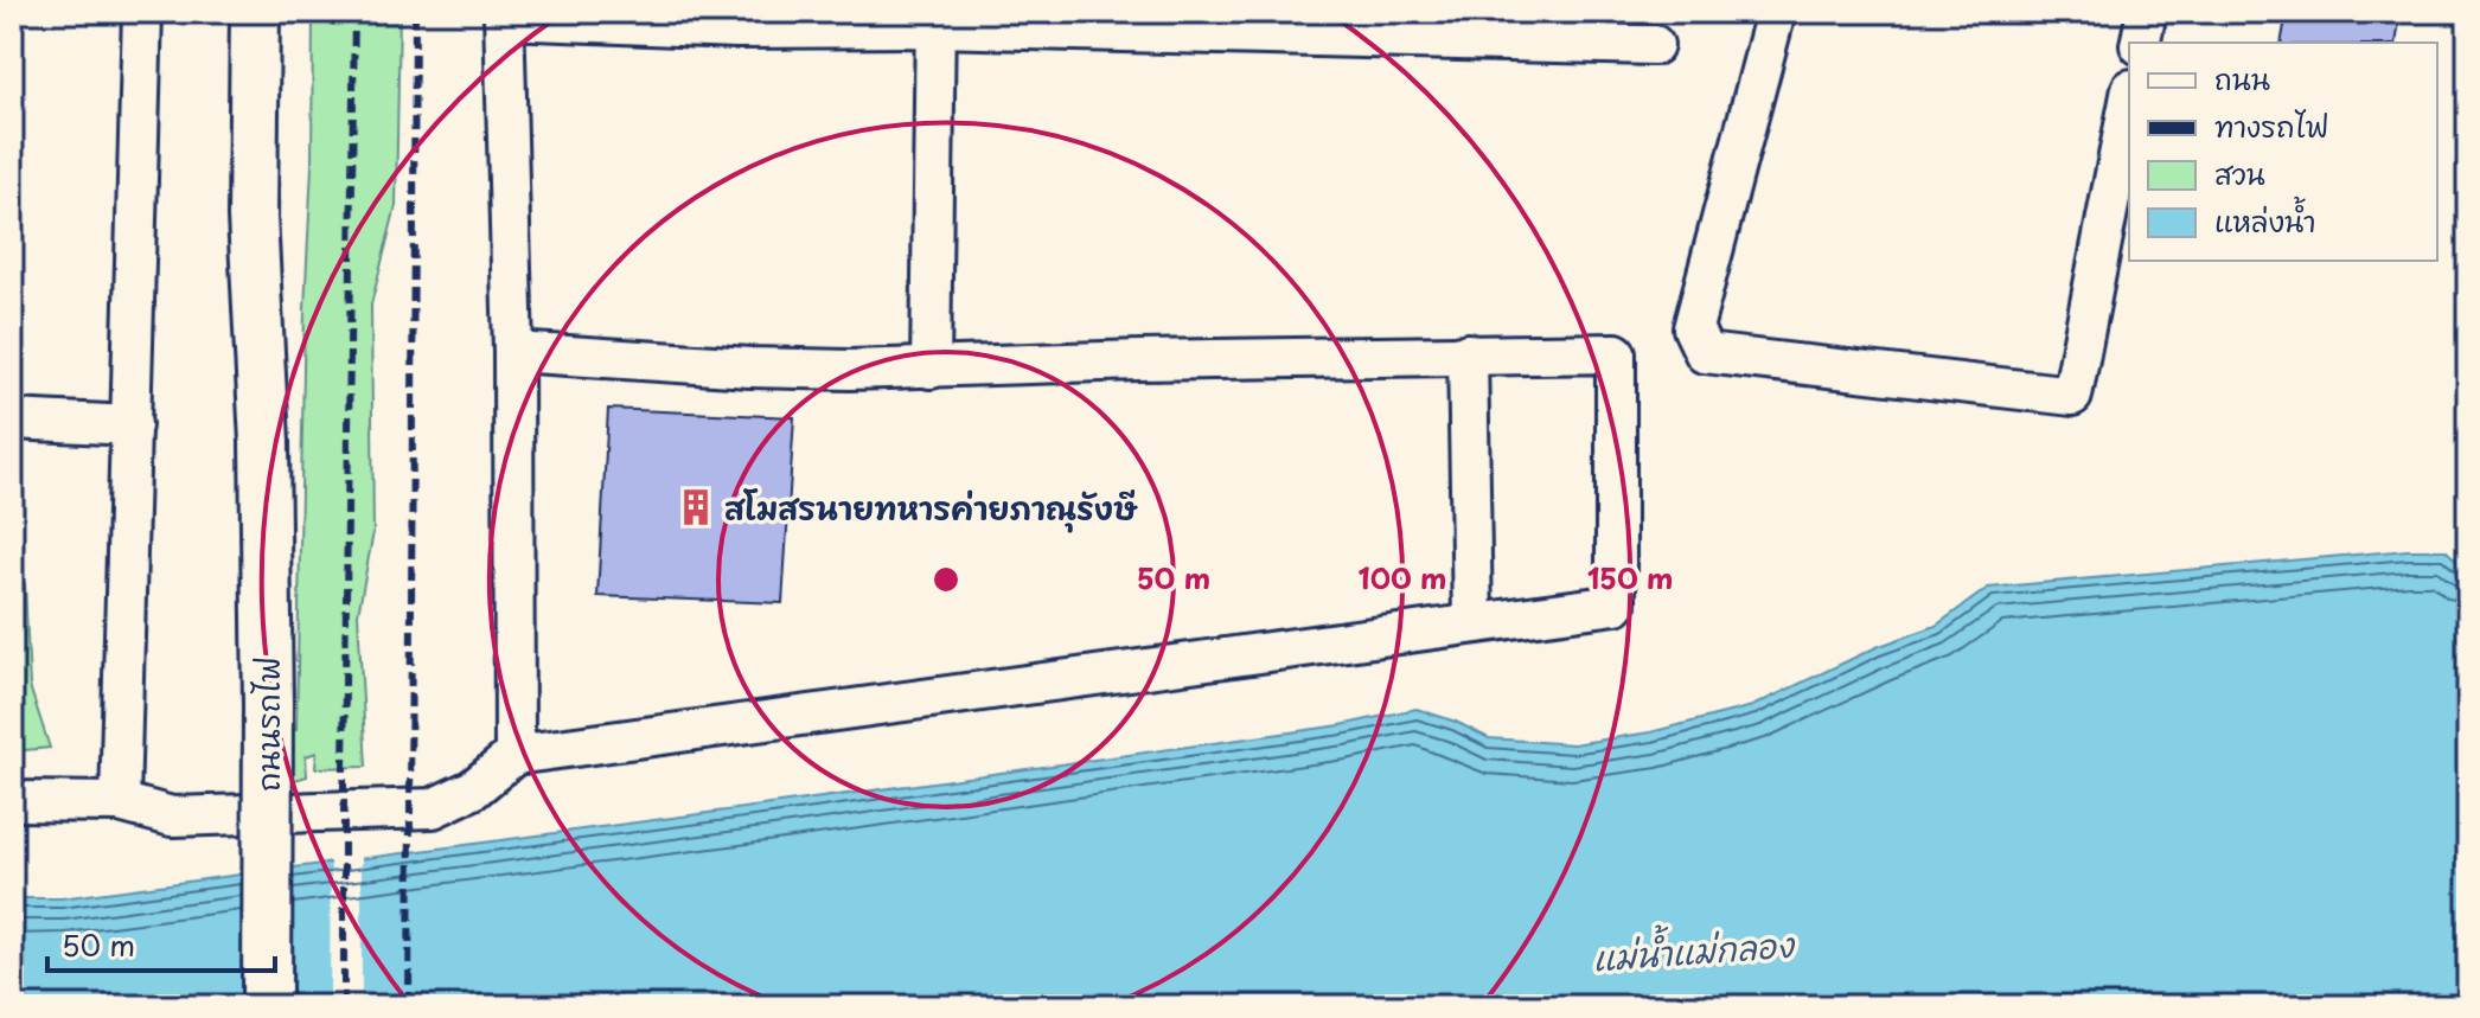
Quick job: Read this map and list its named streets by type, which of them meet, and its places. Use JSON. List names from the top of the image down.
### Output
{
  "streets": {
    "main road": ["ถนนรถไฟ"]
  },
  "water": ["แม่น้ำแม่กลอง"],
  "places": {
    "building": ["สโมสรนายทหารค่ายภาณุรังษี"]
  },
  "legend": [
    "ถนน",
    "ทางรถไฟ",
    "สวน",
    "แหล่งน้ำ"
  ],
  "scale_bar": "50 m",
  "rings": ["50 m", "100 m", "150 m"]
}
